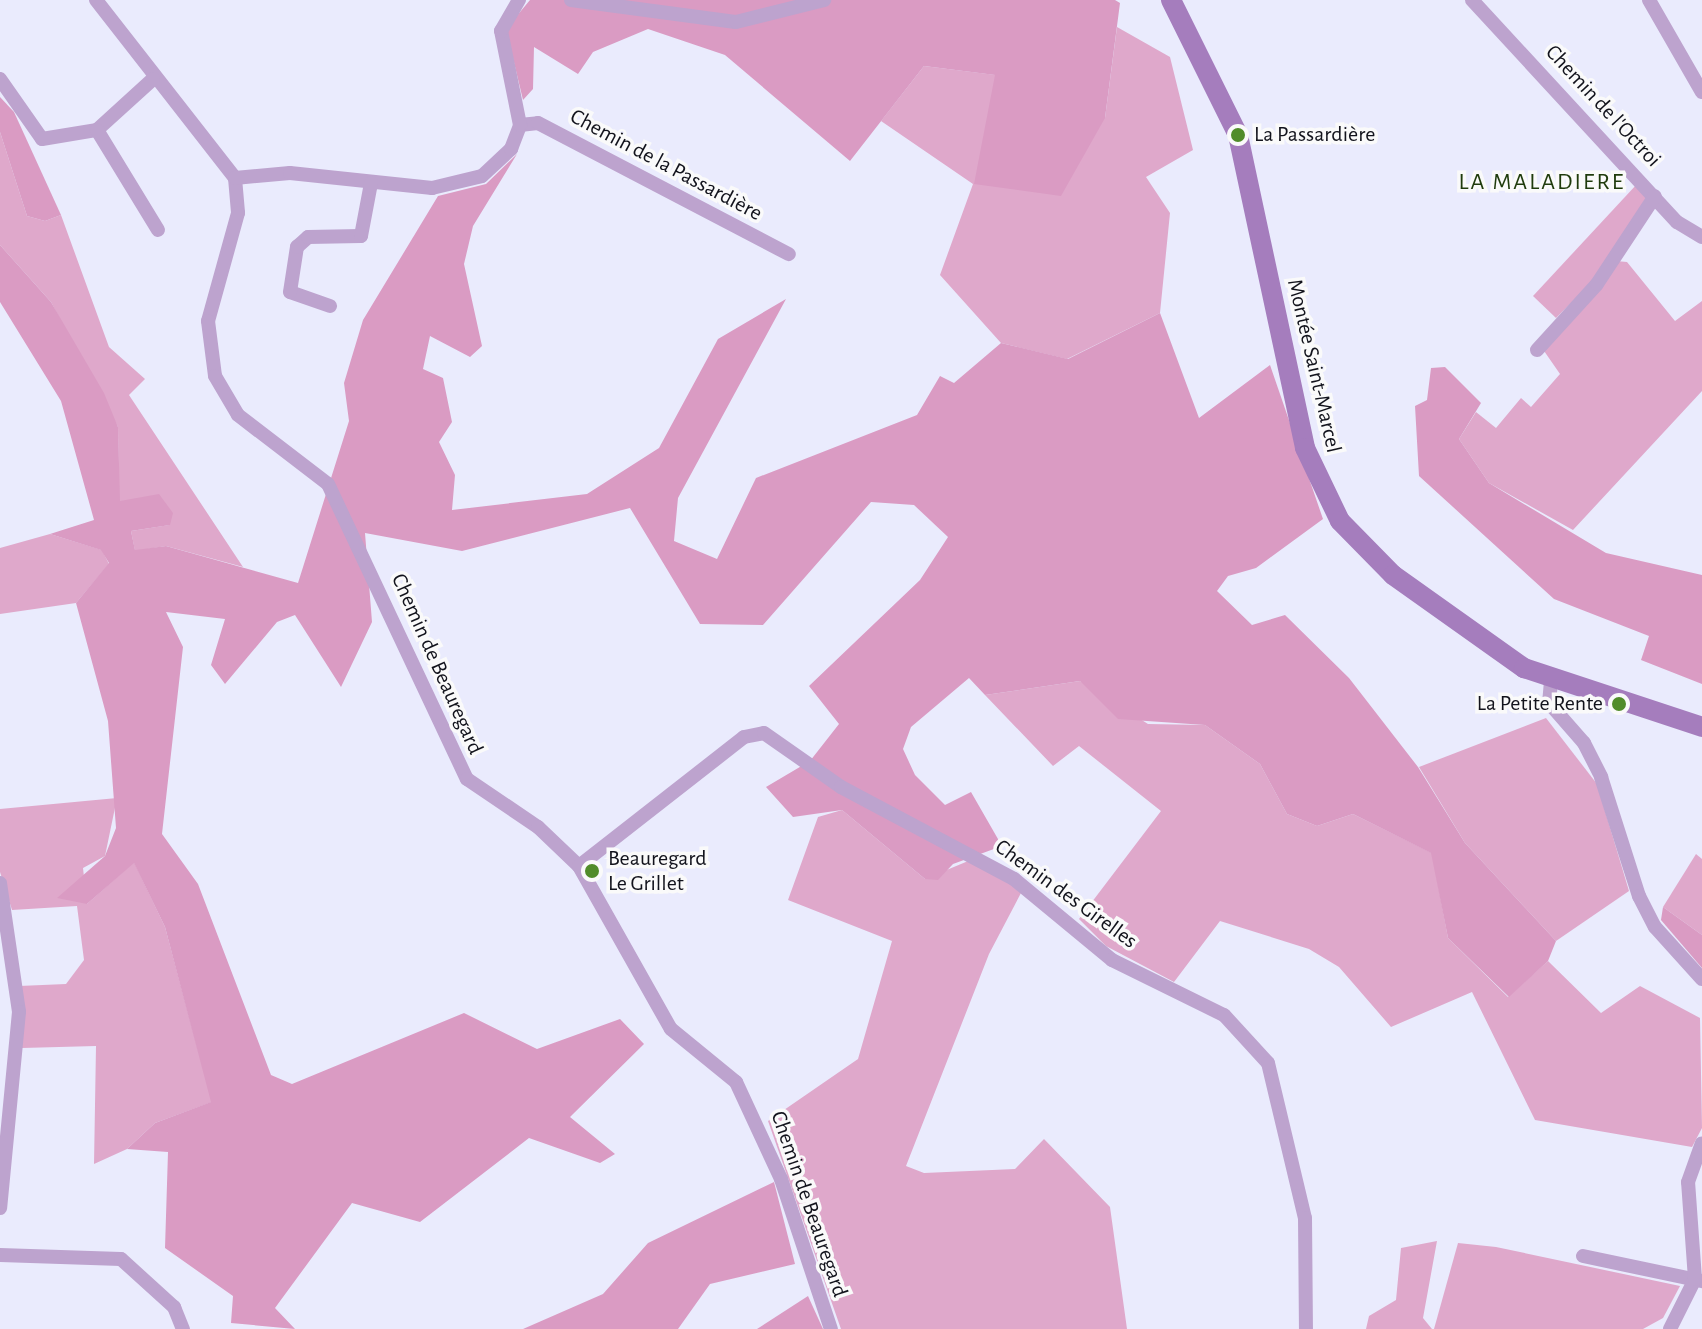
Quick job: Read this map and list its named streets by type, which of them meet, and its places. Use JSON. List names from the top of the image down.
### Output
{
  "streets": {
    "main road": ["Montée Saint-Marcel"],
    "street": [
      "Chemin de l'Octroi",
      "Chemin de la Passardière",
      "Chemin de Beauregard",
      "Chemin des Girelles"
    ]
  },
  "crossings": [
    ["Chemin de Beauregard", "Chemin des Girelles"]
  ],
  "districts": ["LA MALADIERE"],
  "places": ["La Passardière", "La Petite Rente", "Beauregard Le Grillet"]
}
